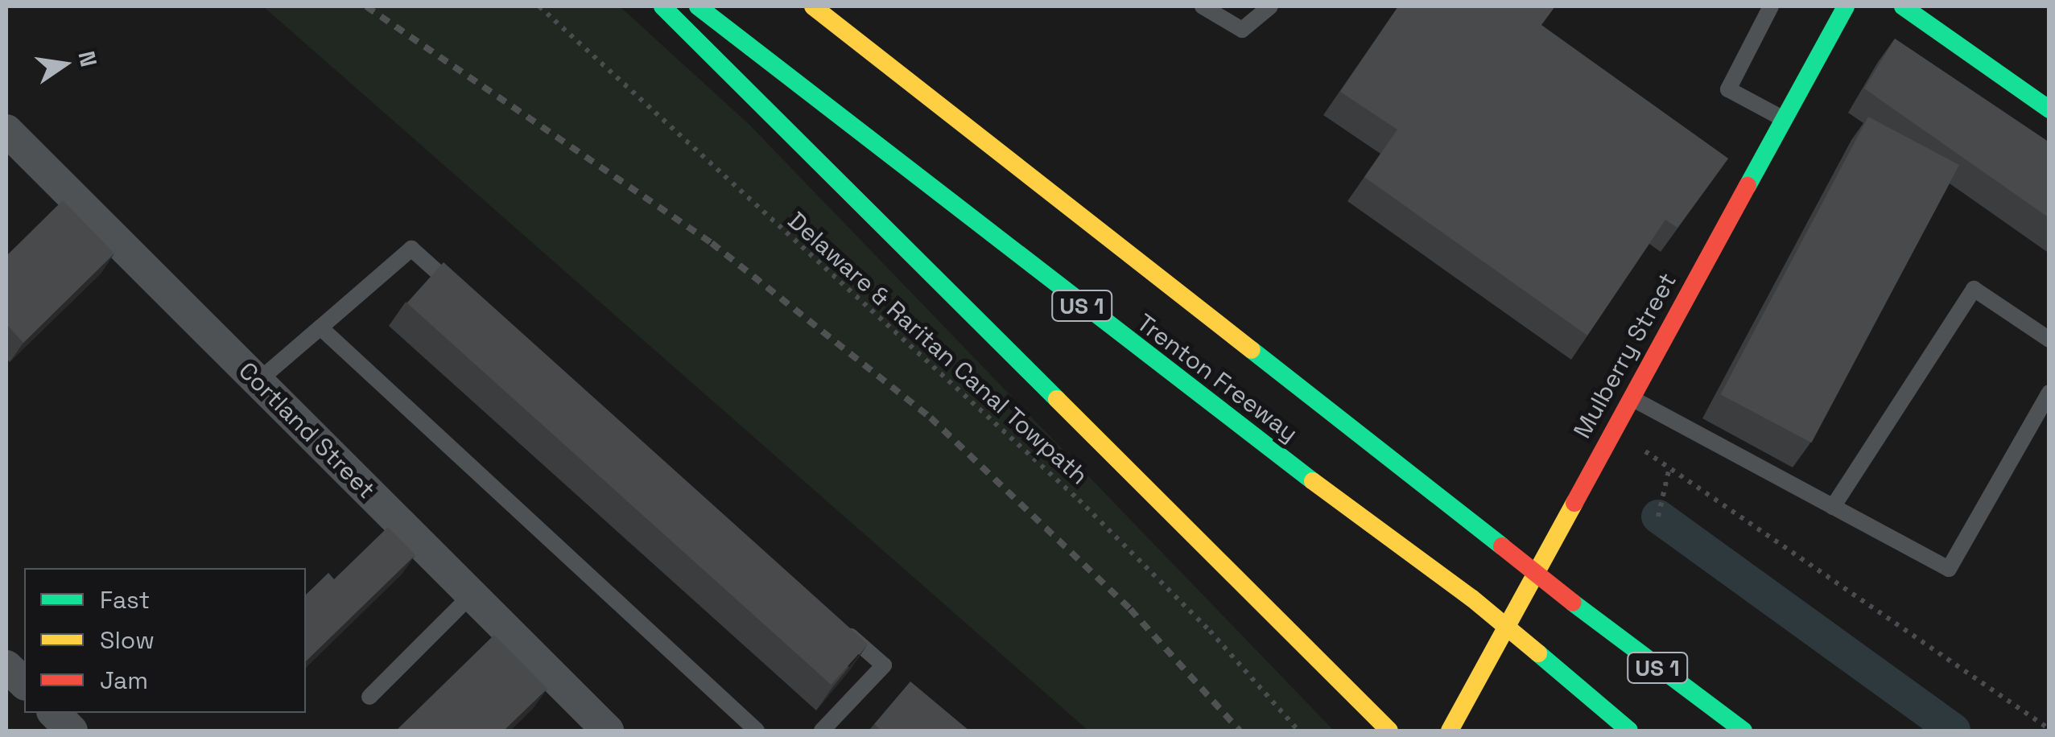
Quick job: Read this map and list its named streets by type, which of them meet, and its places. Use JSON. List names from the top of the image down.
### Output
{
  "streets": {
    "main road": ["US 1", "Mulberry Street", "Trenton Freeway"],
    "street": ["Cortland Street"],
    "path": ["Delaware & Raritan Canal Towpath"]
  },
  "legend": ["Fast", "Slow", "Jam"],
  "north": "right"
}
